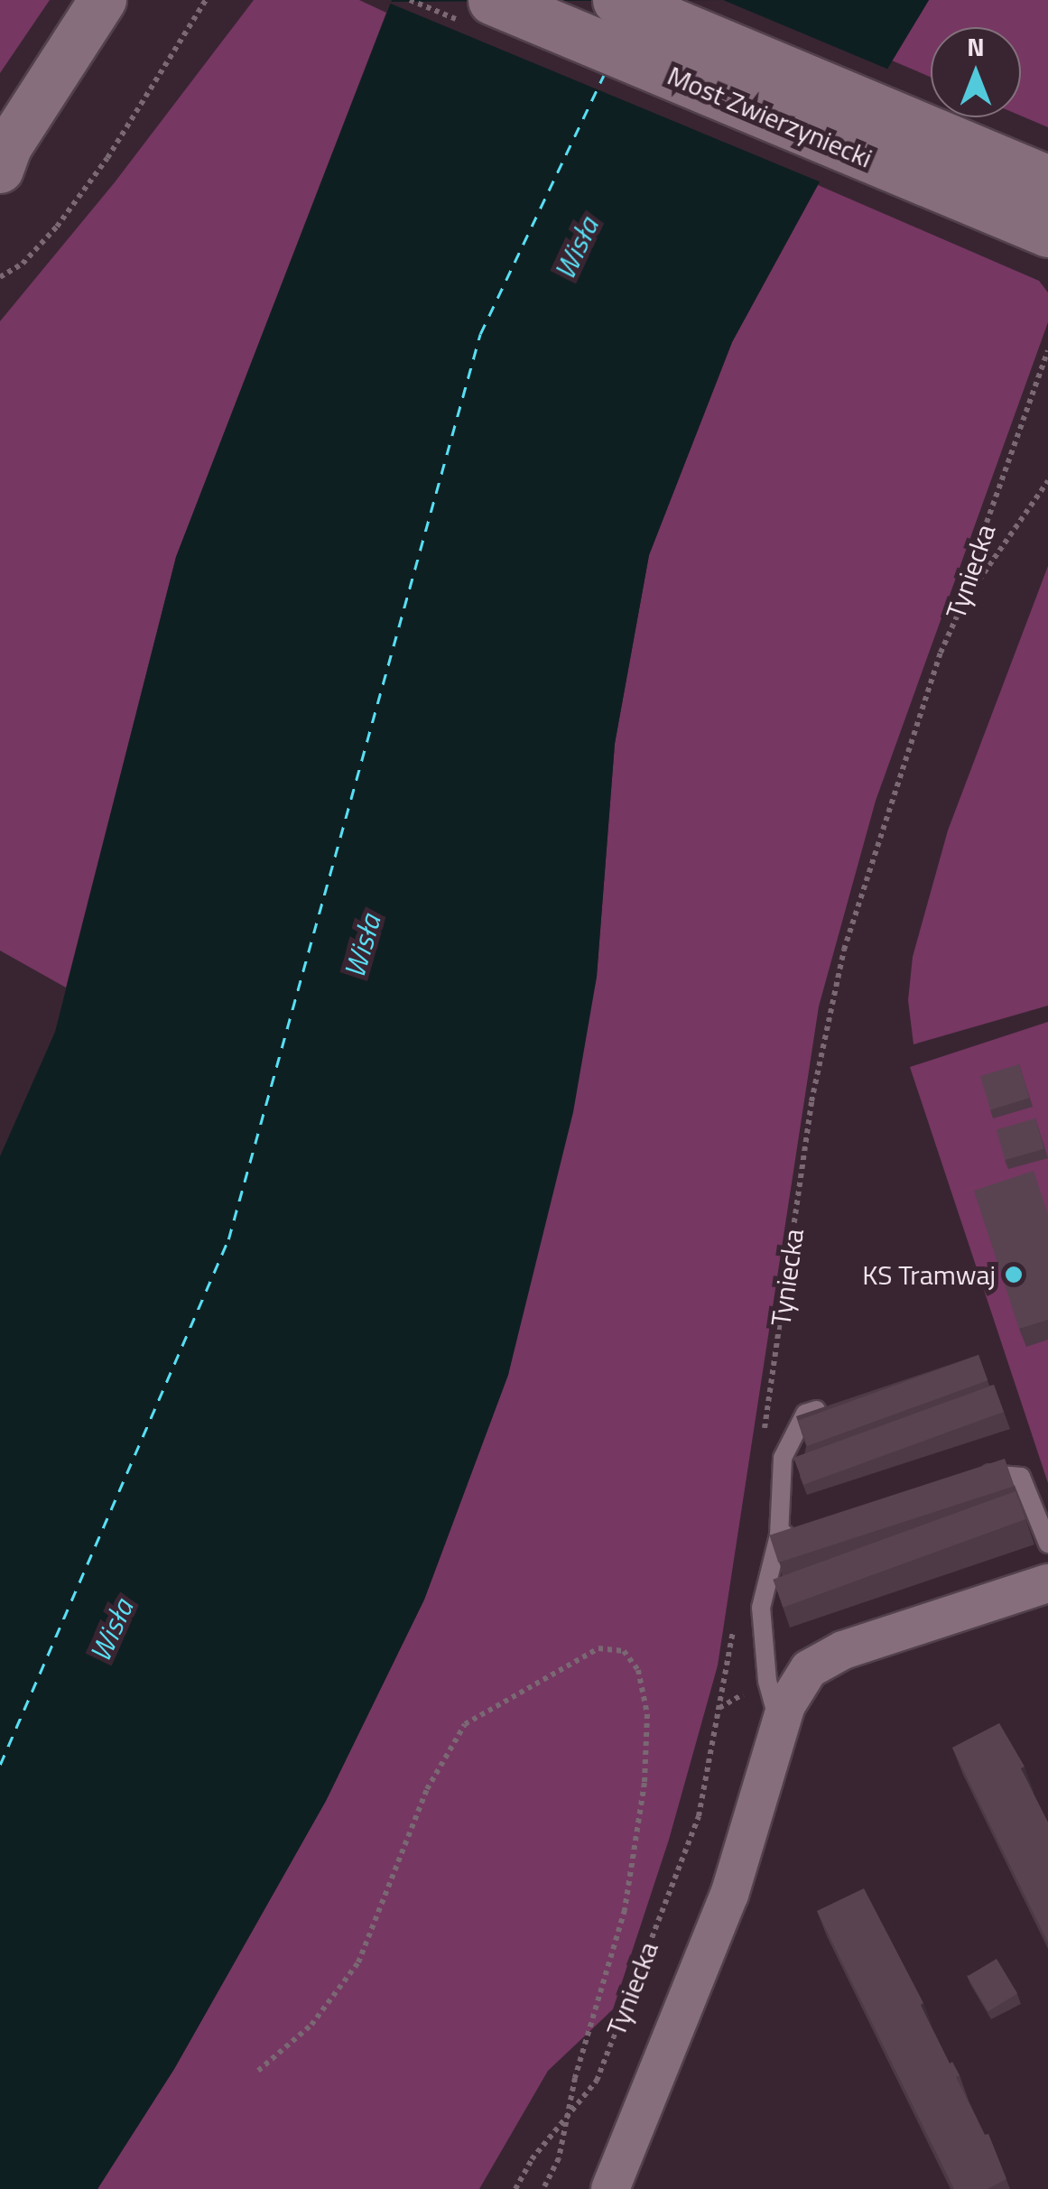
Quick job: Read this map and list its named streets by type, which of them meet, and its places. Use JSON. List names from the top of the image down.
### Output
{
  "streets": {
    "main road": ["Most Zwierzyniecki"],
    "street": ["Tyniecka"]
  },
  "water": ["Wisła"],
  "places": ["KS Tramwaj"],
  "north": "top"
}
